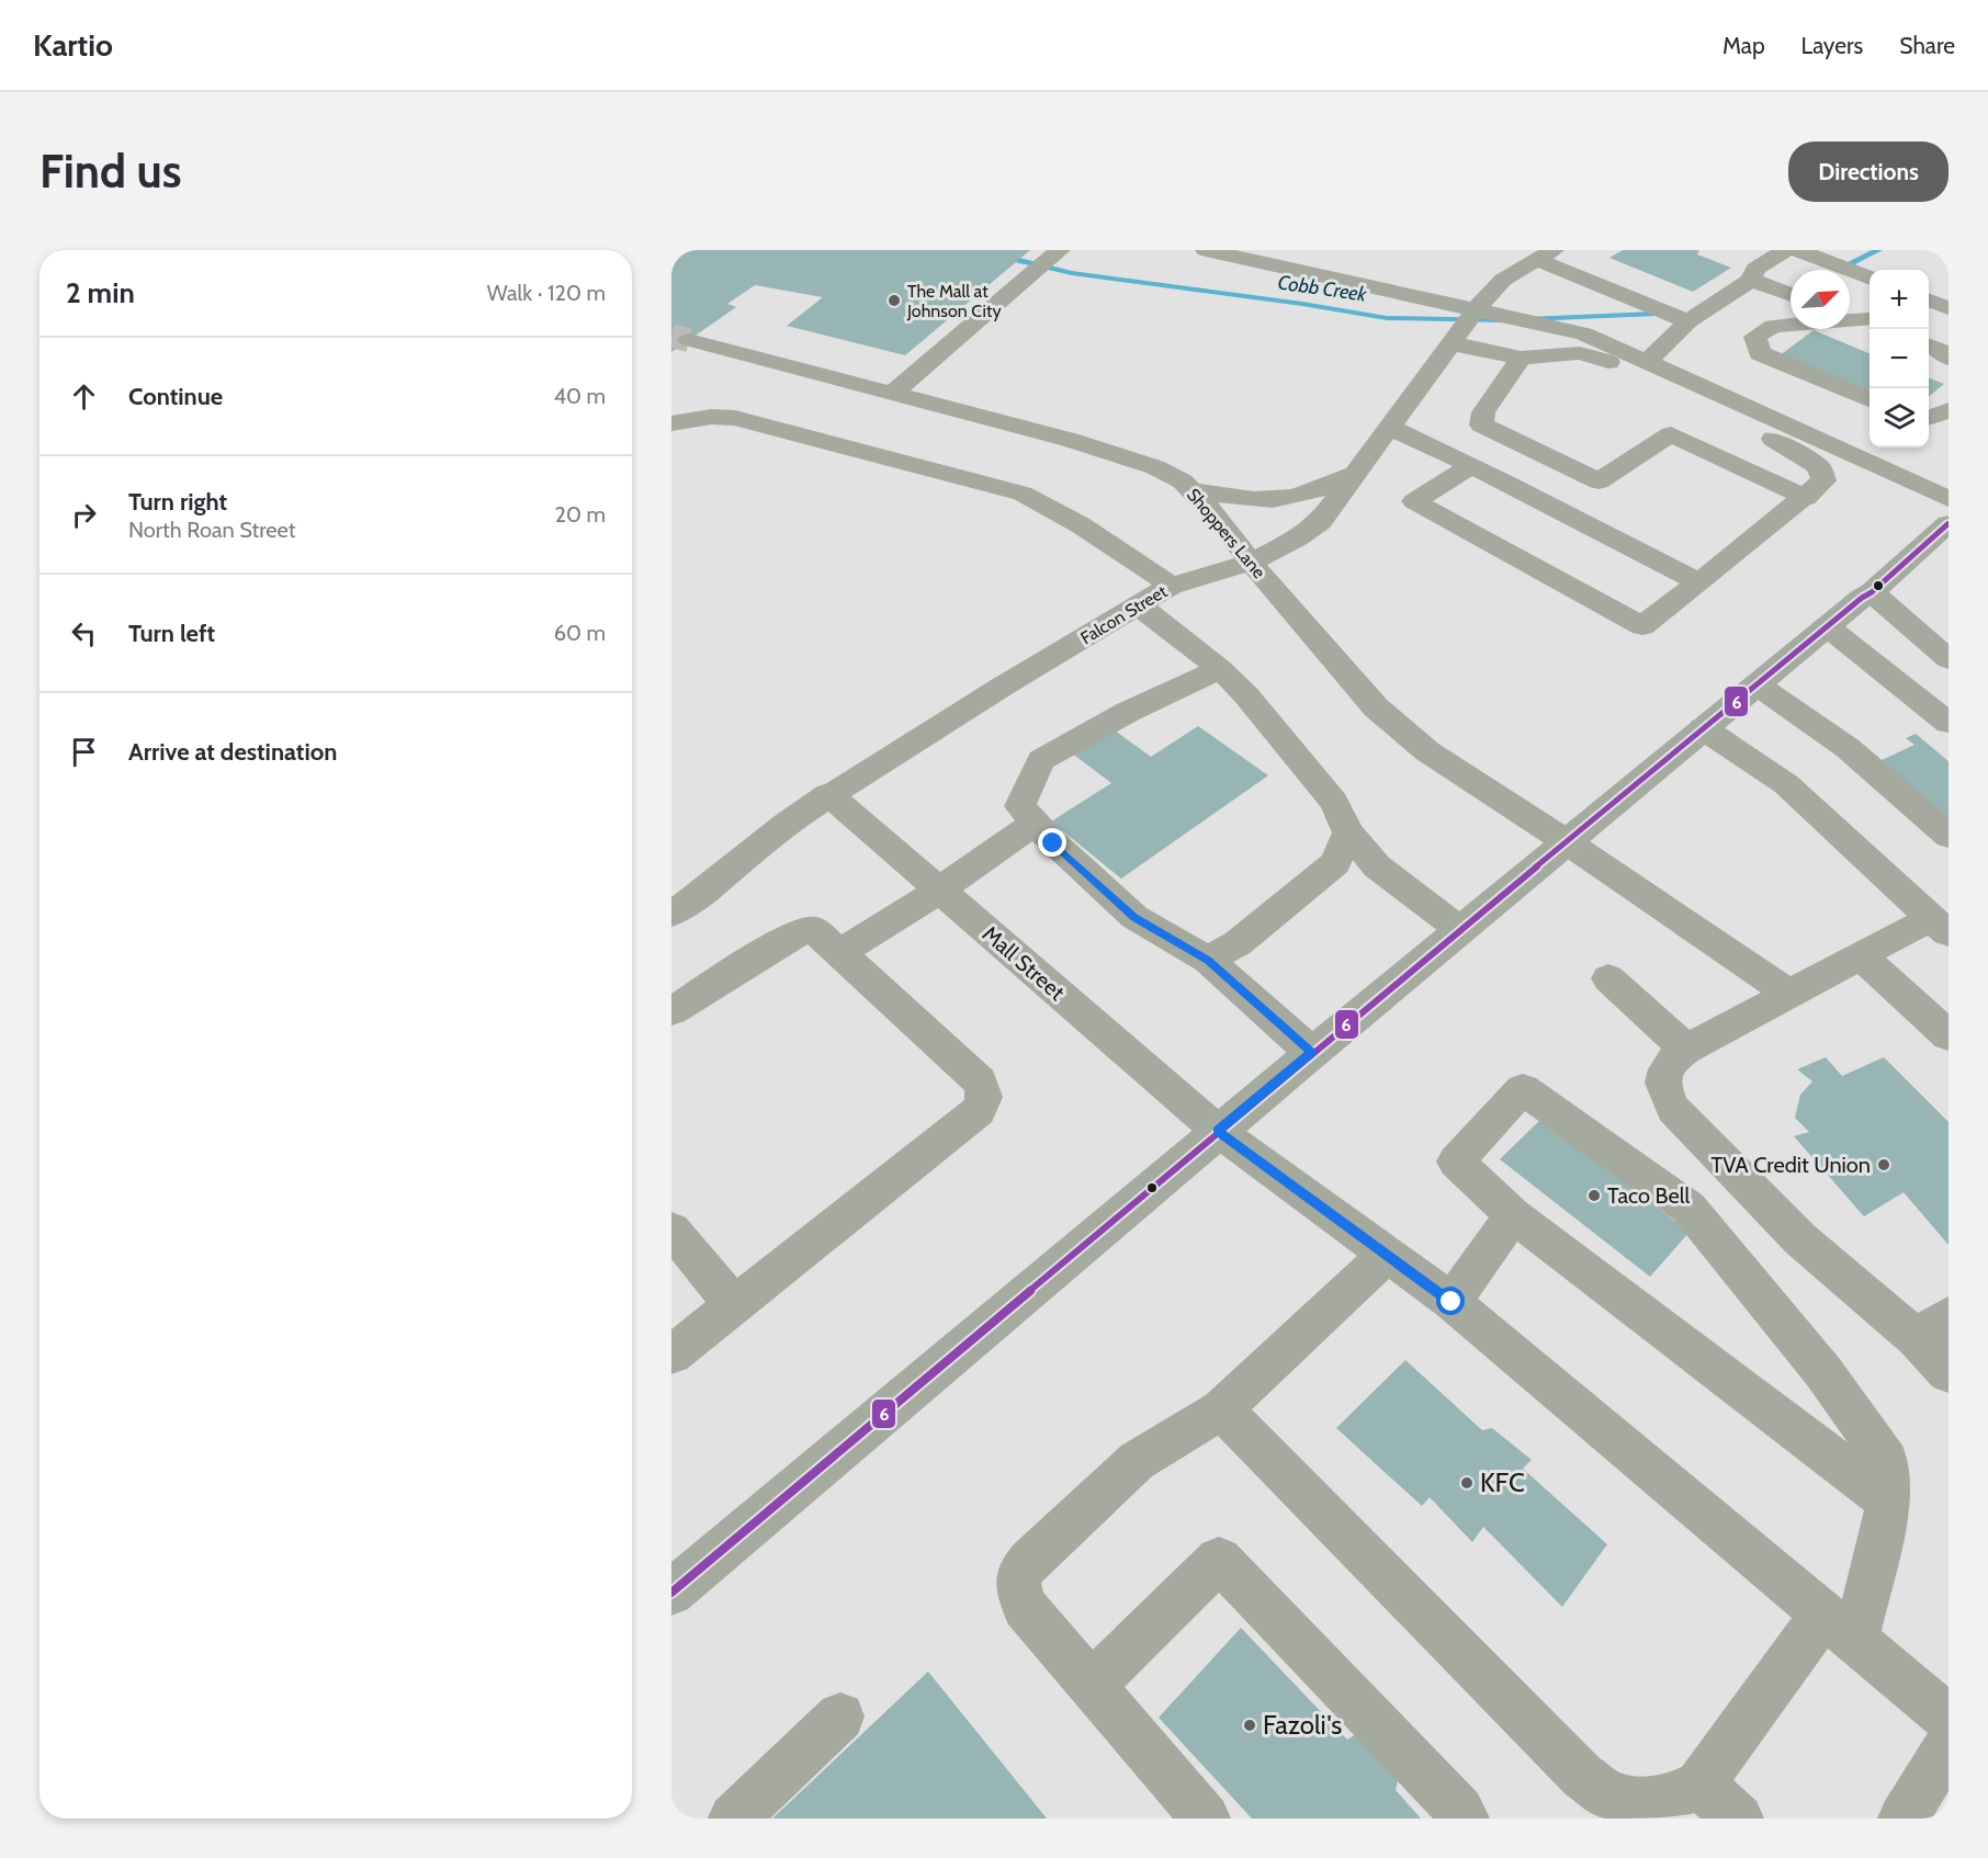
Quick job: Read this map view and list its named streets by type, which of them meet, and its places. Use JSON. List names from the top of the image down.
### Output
{
  "streets": {
    "street": ["Shoppers Lane", "Falcon Street", "Mall Street"]
  },
  "crossings": [
    ["Shoppers Lane", "Falcon Street"],
    ["Falcon Street", "Mall Street"]
  ],
  "water": ["Cobb Creek"],
  "places": [
    "The Mall at Johnson City",
    "TVA Credit Union",
    "Taco Bell",
    "KFC",
    "Fazoli's"
  ],
  "lines": ["transit line 6"],
  "north": "top right",
  "page": {
    "header": "Kartio",
    "nav": ["Map", "Layers", "Share"],
    "buttons": "Directions",
    "title": "Find us",
    "heading": ["2 min", "Walk · 120 m"],
    "map_buttons": ["+", "−"],
    "list": [
      ["Continue", "40 m"],
      ["Turn right", "North Roan Street", "20 m"],
      ["Turn left", "60 m"],
      "Arrive at destination"
    ]
  }
}
